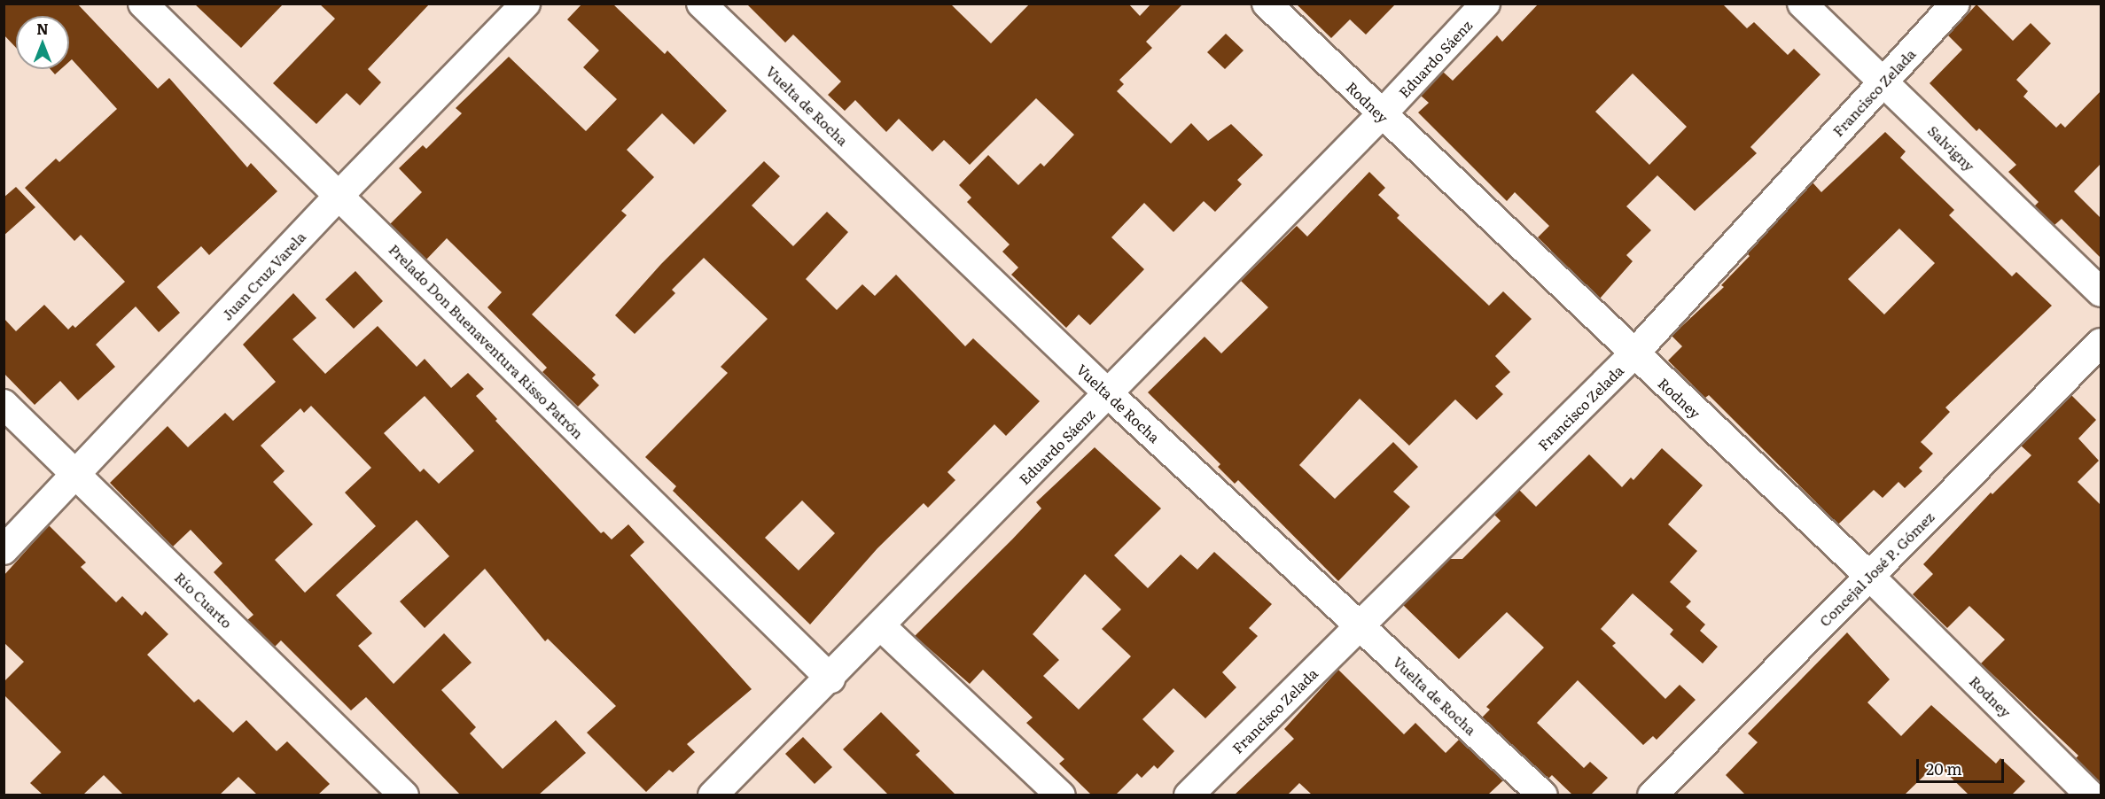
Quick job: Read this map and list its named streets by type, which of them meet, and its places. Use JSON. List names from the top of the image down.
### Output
{
  "streets": {
    "street": [
      "Eduardo Sáenz",
      "Francisco Zelada",
      "Rodney",
      "Vuelta de Rocha",
      "Salvigny",
      "Juan Cruz Varela",
      "Prelado Don Buenaventura Risso Patrón",
      "Concejal José P. Gómez",
      "Río Cuarto"
    ]
  },
  "crossings": [
    ["Eduardo Sáenz", "Rodney"],
    ["Eduardo Sáenz", "Vuelta de Rocha"],
    ["Eduardo Sáenz", "Prelado Don Buenaventura Risso Patrón"],
    ["Francisco Zelada", "Rodney"],
    ["Francisco Zelada", "Vuelta de Rocha"],
    ["Francisco Zelada", "Salvigny"],
    ["Rodney", "Concejal José P. Gómez"],
    ["Juan Cruz Varela", "Prelado Don Buenaventura Risso Patrón"],
    ["Juan Cruz Varela", "Río Cuarto"]
  ],
  "scale_bar": "20 m",
  "north": "top"
}
